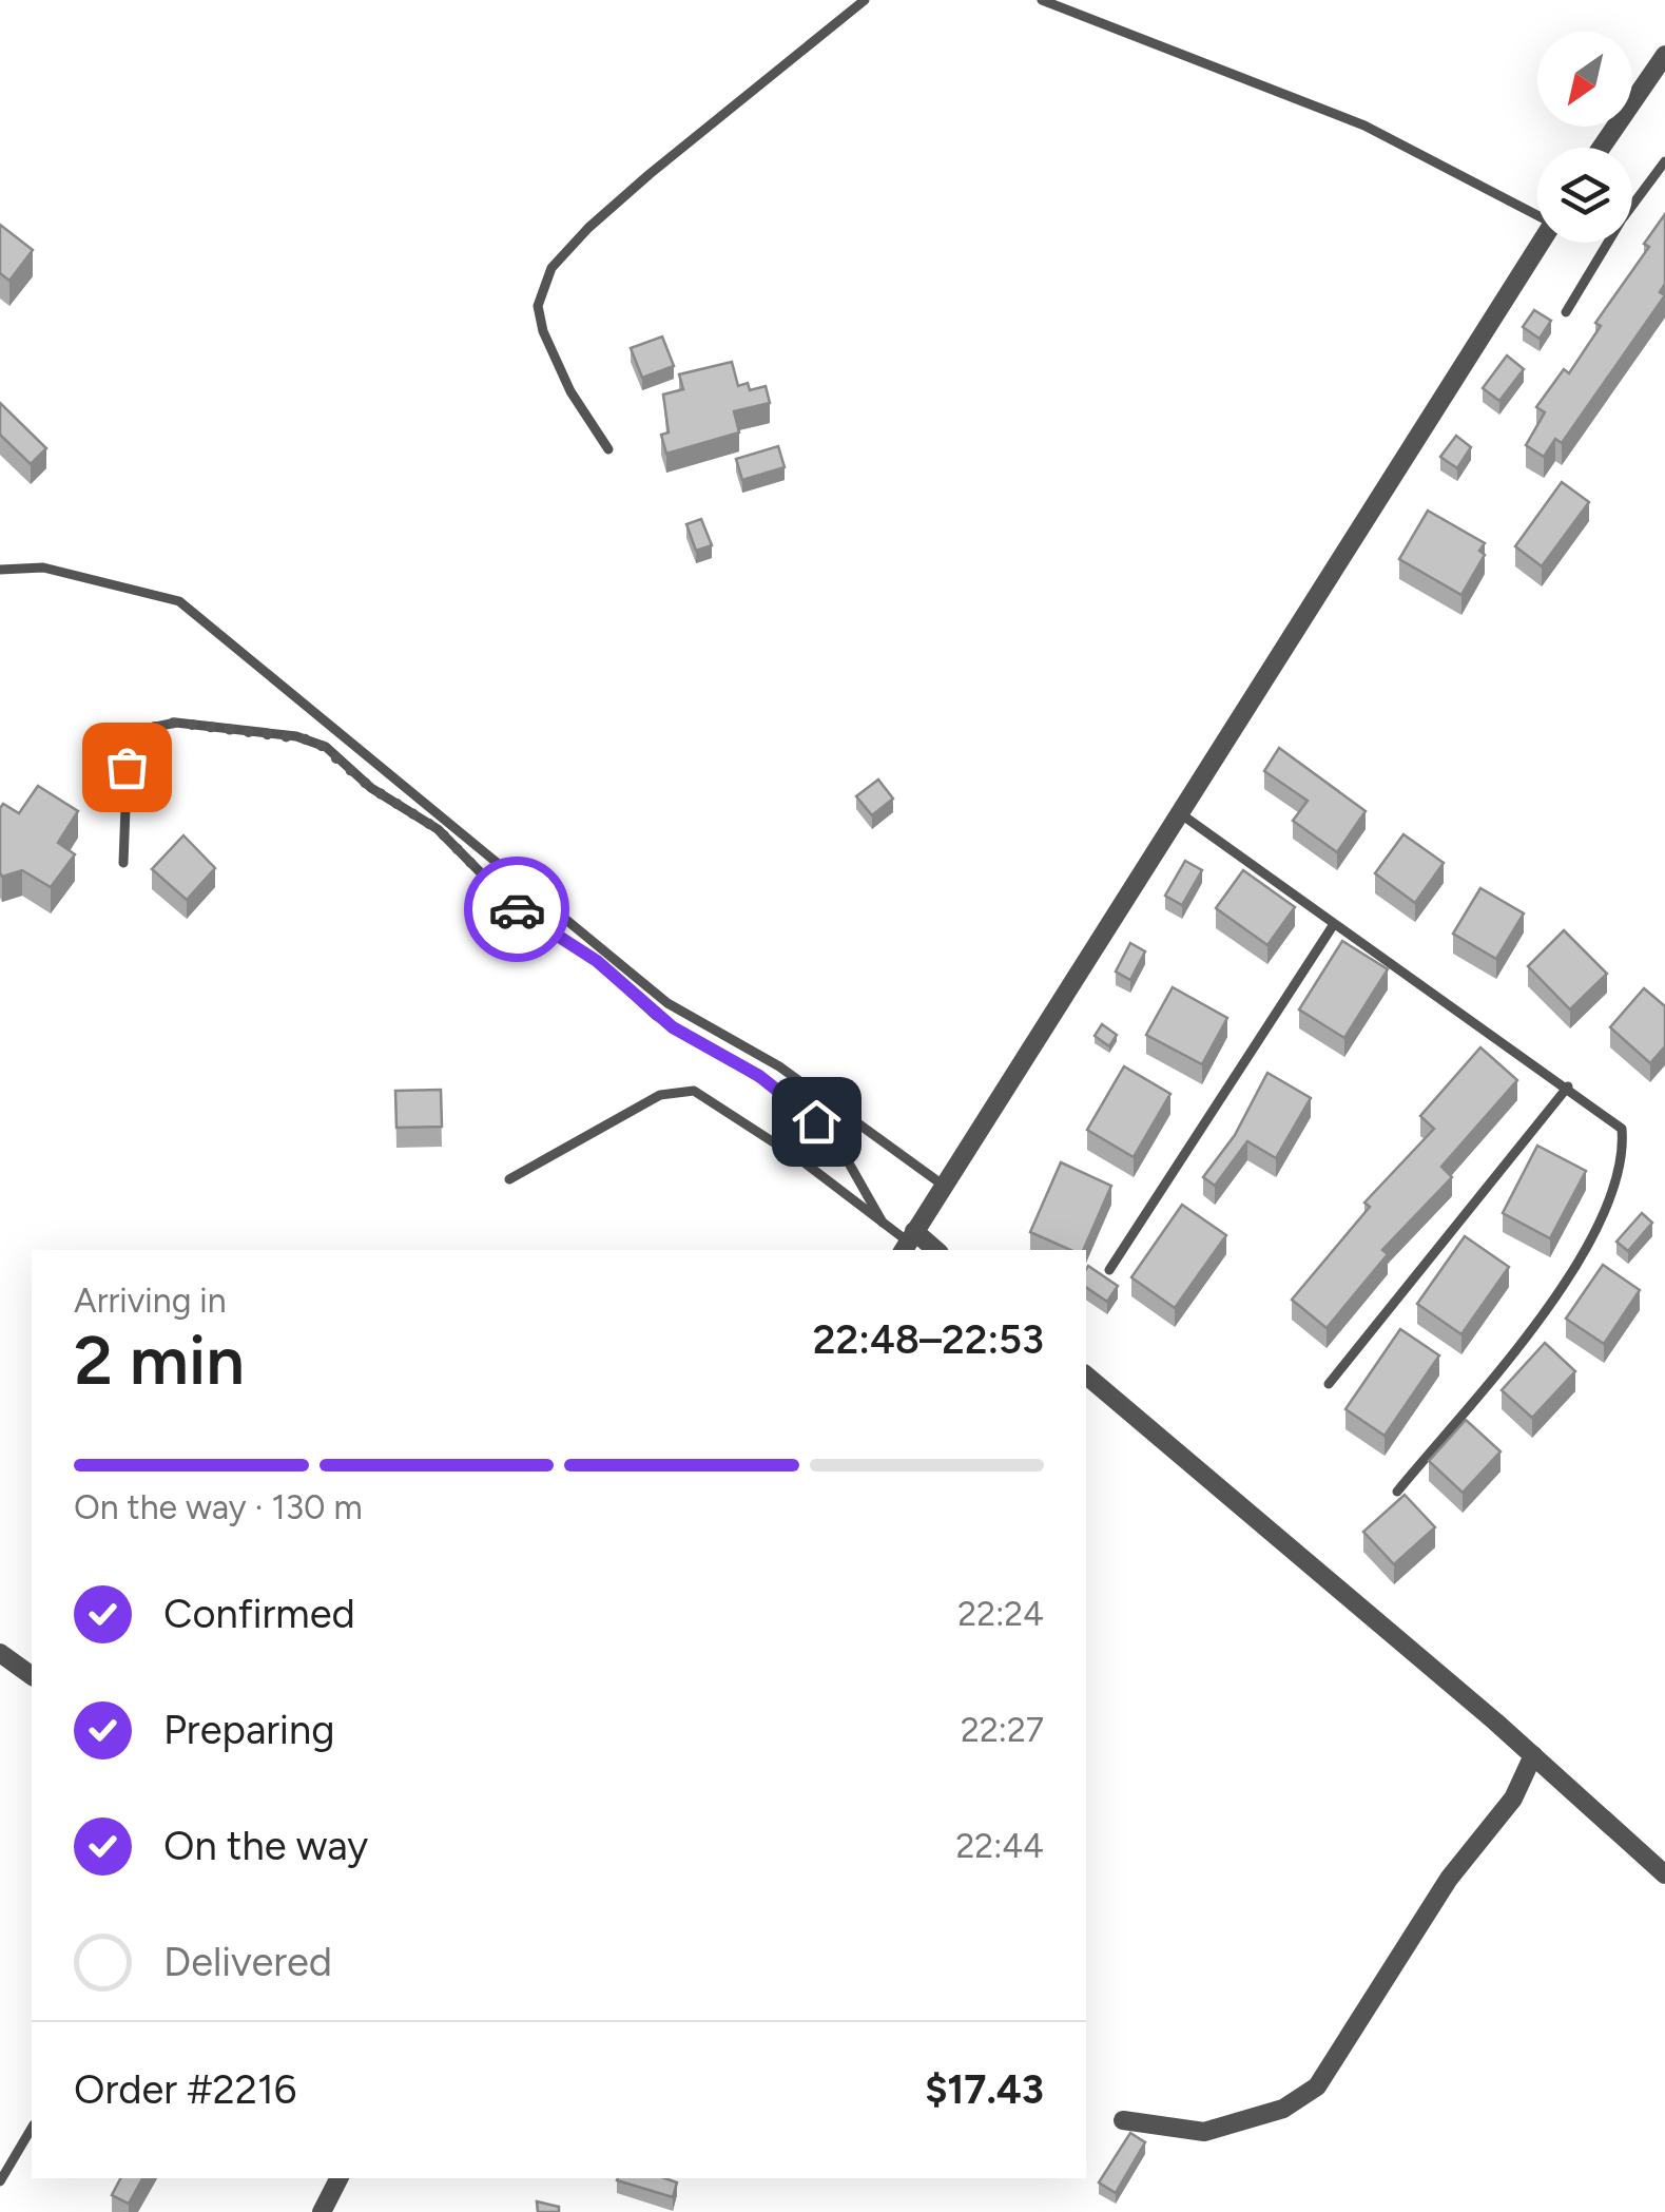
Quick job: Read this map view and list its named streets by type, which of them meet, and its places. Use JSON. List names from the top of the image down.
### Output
{
  "north": "bottom left",
  "page": {
    "heading": ["2 min", "Arriving in", "22:48–22:53"],
    "panel": ["Order #2216", "$17.43"],
    "bar": "On the way · 130 m",
    "list": [
      ["Confirmed", "22:24"],
      ["Preparing", "22:27"],
      ["On the way", "22:44"],
      "Delivered"
    ]
  }
}
